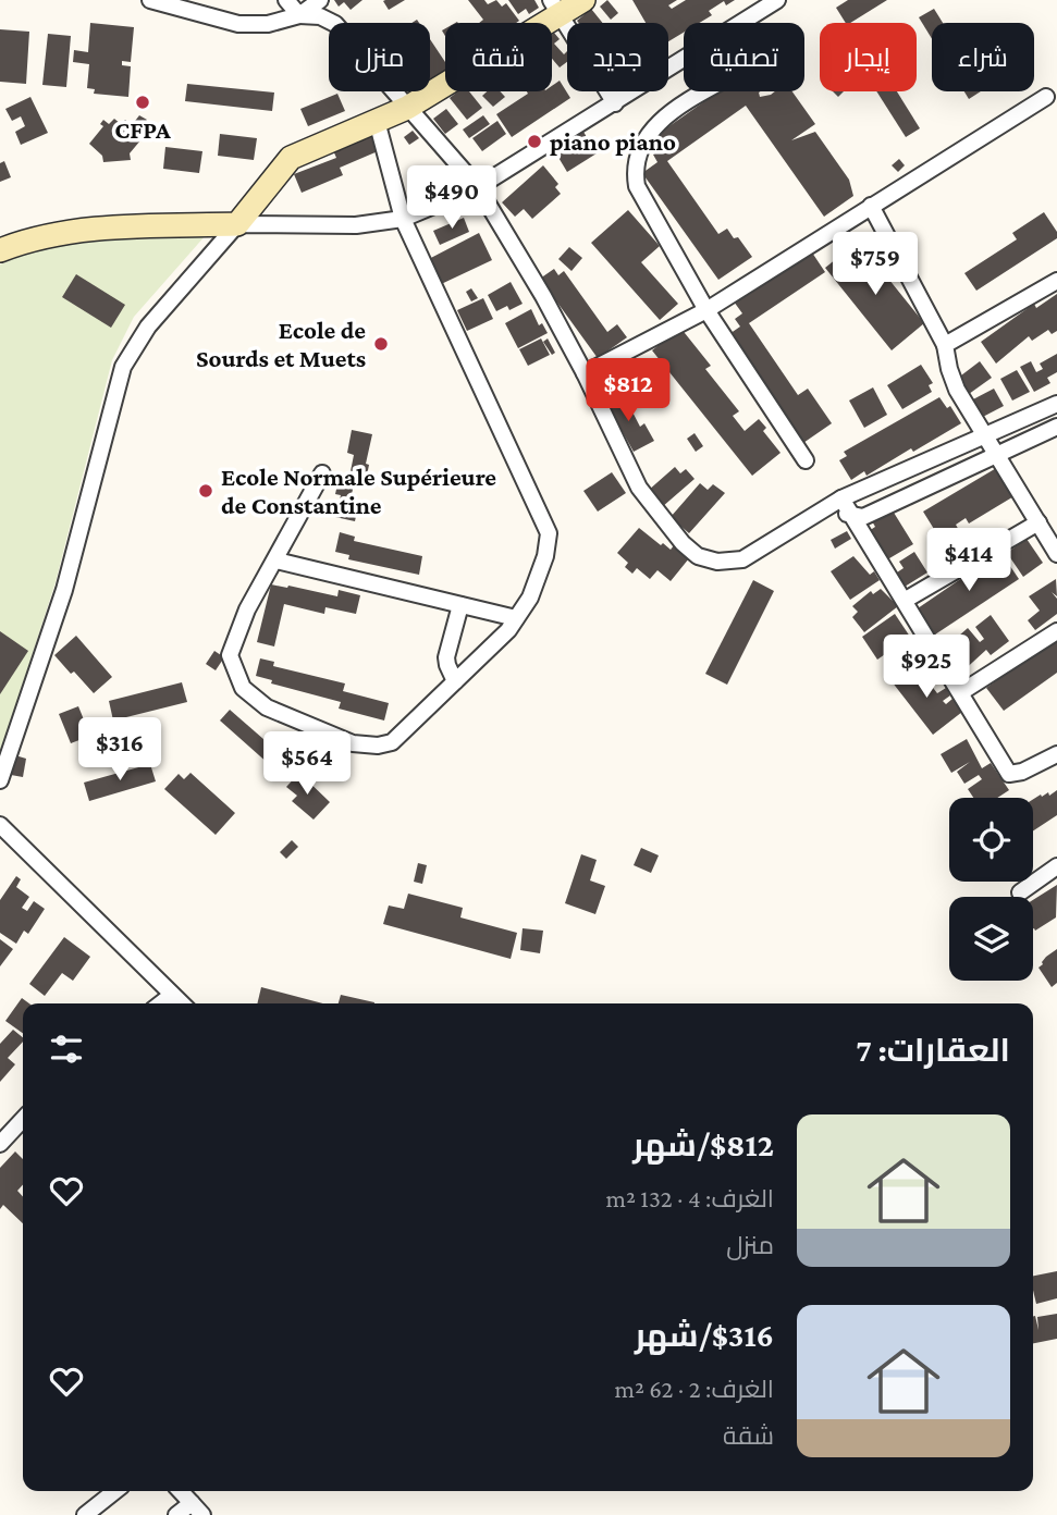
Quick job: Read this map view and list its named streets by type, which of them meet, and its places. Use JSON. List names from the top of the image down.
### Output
{
  "places": [
    "CFPA",
    "piano piano",
    "Ecole de Sourds et Muets",
    "Ecole Normale Supérieure de Constantine"
  ],
  "page": {
    "chip": [
      "شراء",
      "إيجار",
      "تصفية",
      "جديد",
      "شقة",
      "منزل"
    ],
    "price": [
      "$490",
      "$759",
      "$812",
      "$414",
      "$925",
      "$316",
      "$564"
    ],
    "heading": "العقارات: 7",
    "list": [
      {
        "name": "$812/شهر",
        "note": "الغرف: 4 · 132 m² · منزل"
      },
      {
        "name": "$316/شهر",
        "note": "الغرف: 2 · 62 m² · شقة"
      }
    ]
  }
}
